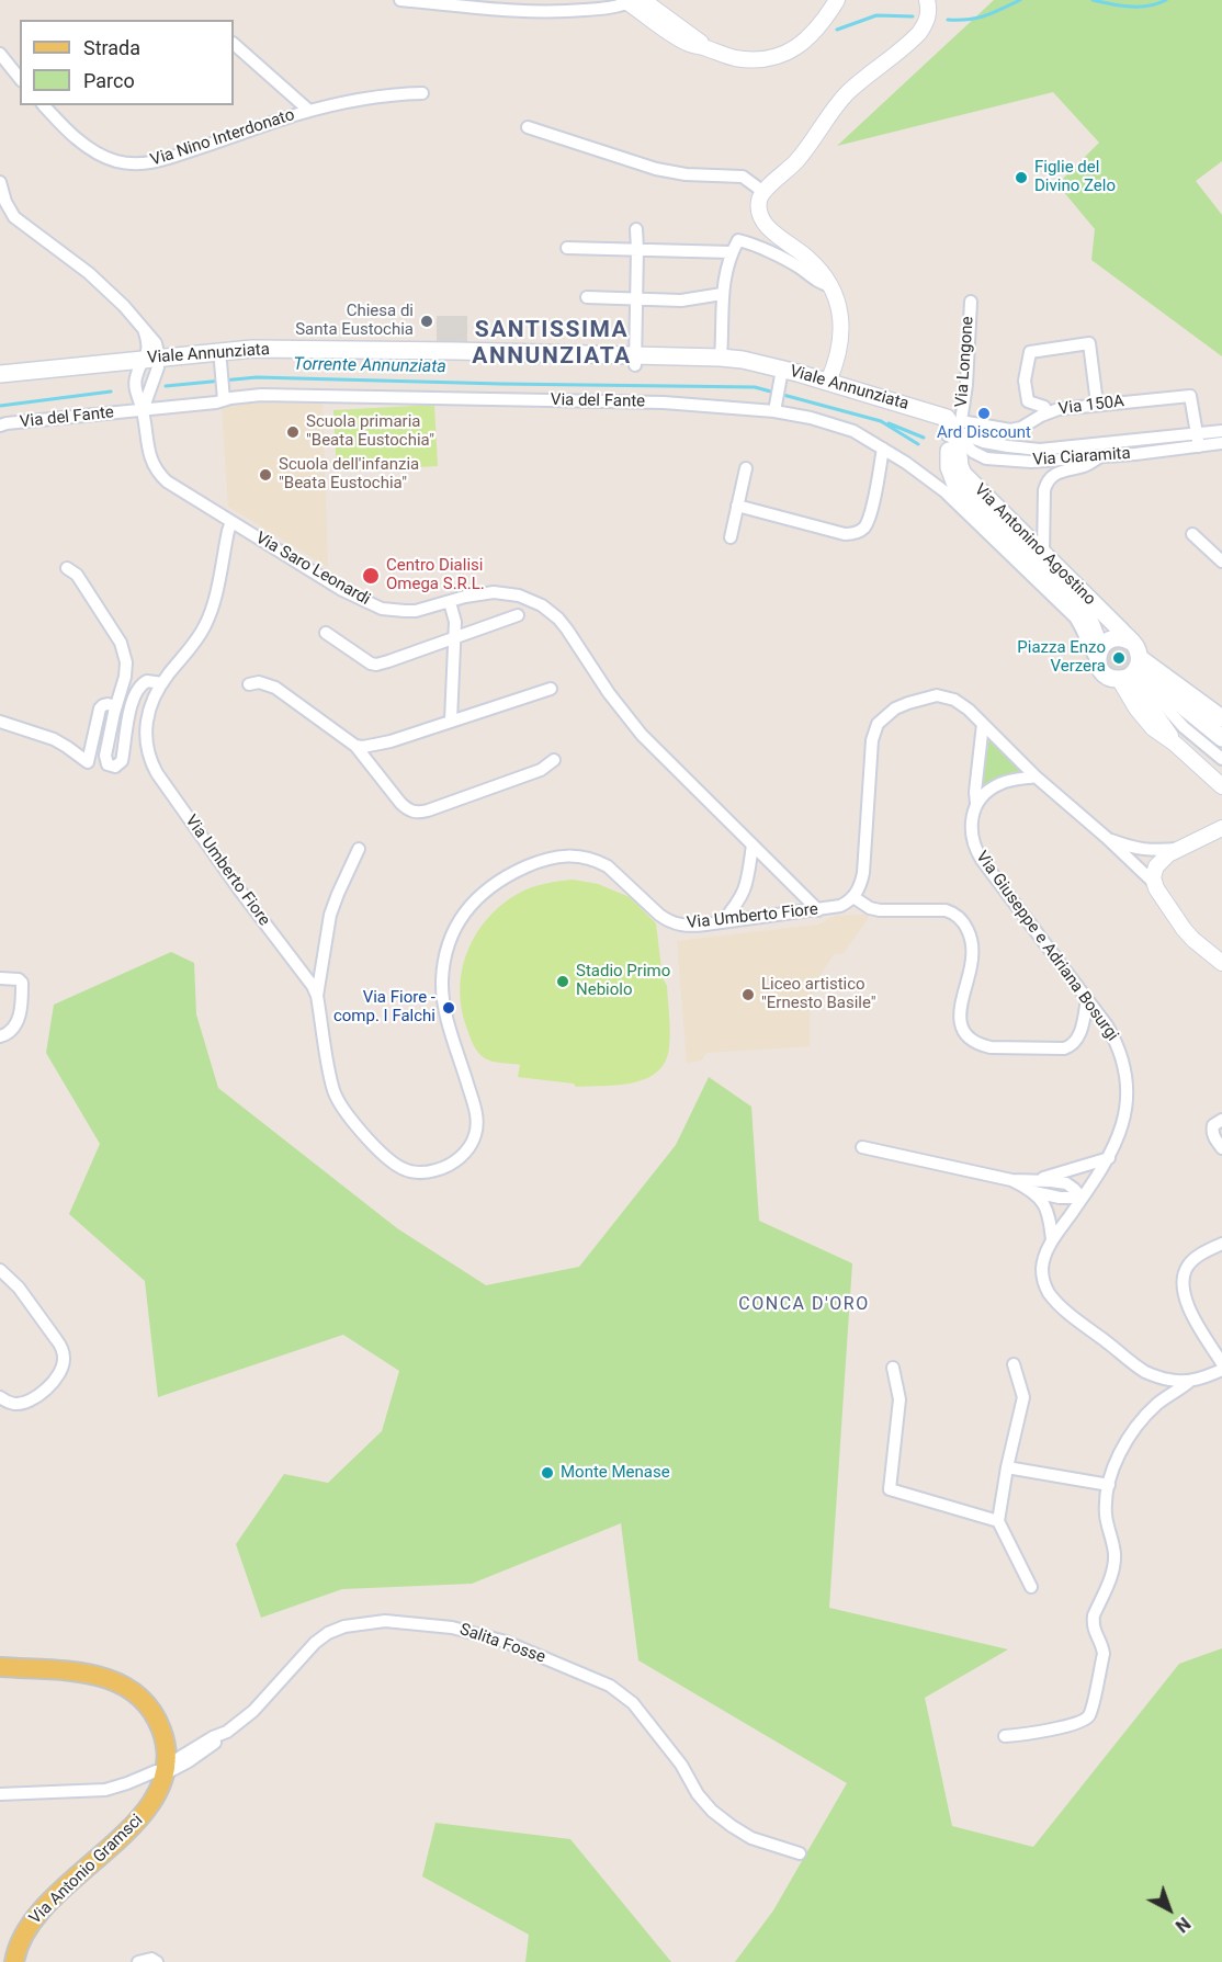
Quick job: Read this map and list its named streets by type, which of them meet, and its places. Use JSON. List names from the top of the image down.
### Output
{
  "streets": {
    "main road": ["Viale Annunziata", "Via Antonino Agostino", "Via Antonio Gramsci"],
    "street": [
      "Via Nino Interdonato",
      "Via Longone",
      "Via del Fante",
      "Via 150A",
      "Via Ciaramita",
      "Via Saro Leonardi",
      "Via Umberto Fiore",
      "Via Giuseppe e Adriana Bosurgi",
      "Salita Fosse"
    ]
  },
  "crossings": [
    ["Viale Annunziata", "Via Longone"],
    ["Viale Annunziata", "Via 150A"],
    ["Viale Annunziata", "Via Ciaramita"],
    ["Viale Annunziata", "Via Antonino Agostino"],
    ["Viale Annunziata", "Via Saro Leonardi"],
    ["Via Longone", "Via 150A"],
    ["Via Longone", "Via Ciaramita"],
    ["Via Longone", "Via Antonino Agostino"],
    ["Via del Fante", "Via Antonino Agostino"],
    ["Via del Fante", "Via Saro Leonardi"],
    ["Via 150A", "Via Ciaramita"],
    ["Via 150A", "Via Antonino Agostino"],
    ["Via Ciaramita", "Via Antonino Agostino"],
    ["Via Saro Leonardi", "Via Umberto Fiore"]
  ],
  "districts": ["SANTISSIMA ANNUNZIATA", "CONCA D'ORO"],
  "water": ["Torrente Annunziata"],
  "places": [
    "Figlie del Divino Zelo",
    "Chiesa di Santa Eustochia",
    "Ard Discount",
    "Scuola primaria \"Beata Eustochia\"",
    "Scuola dell'infanzia \"Beata Eustochia\"",
    "Centro Dialisi Omega S.R.L.",
    "Piazza Enzo Verzera",
    "Stadio Primo Nebiolo",
    "Liceo artistico \"Ernesto Basile\"",
    "Via Fiore - comp. I Falchi",
    "Monte Menase"
  ],
  "legend": ["Strada", "Parco"],
  "north": "bottom right"
}
